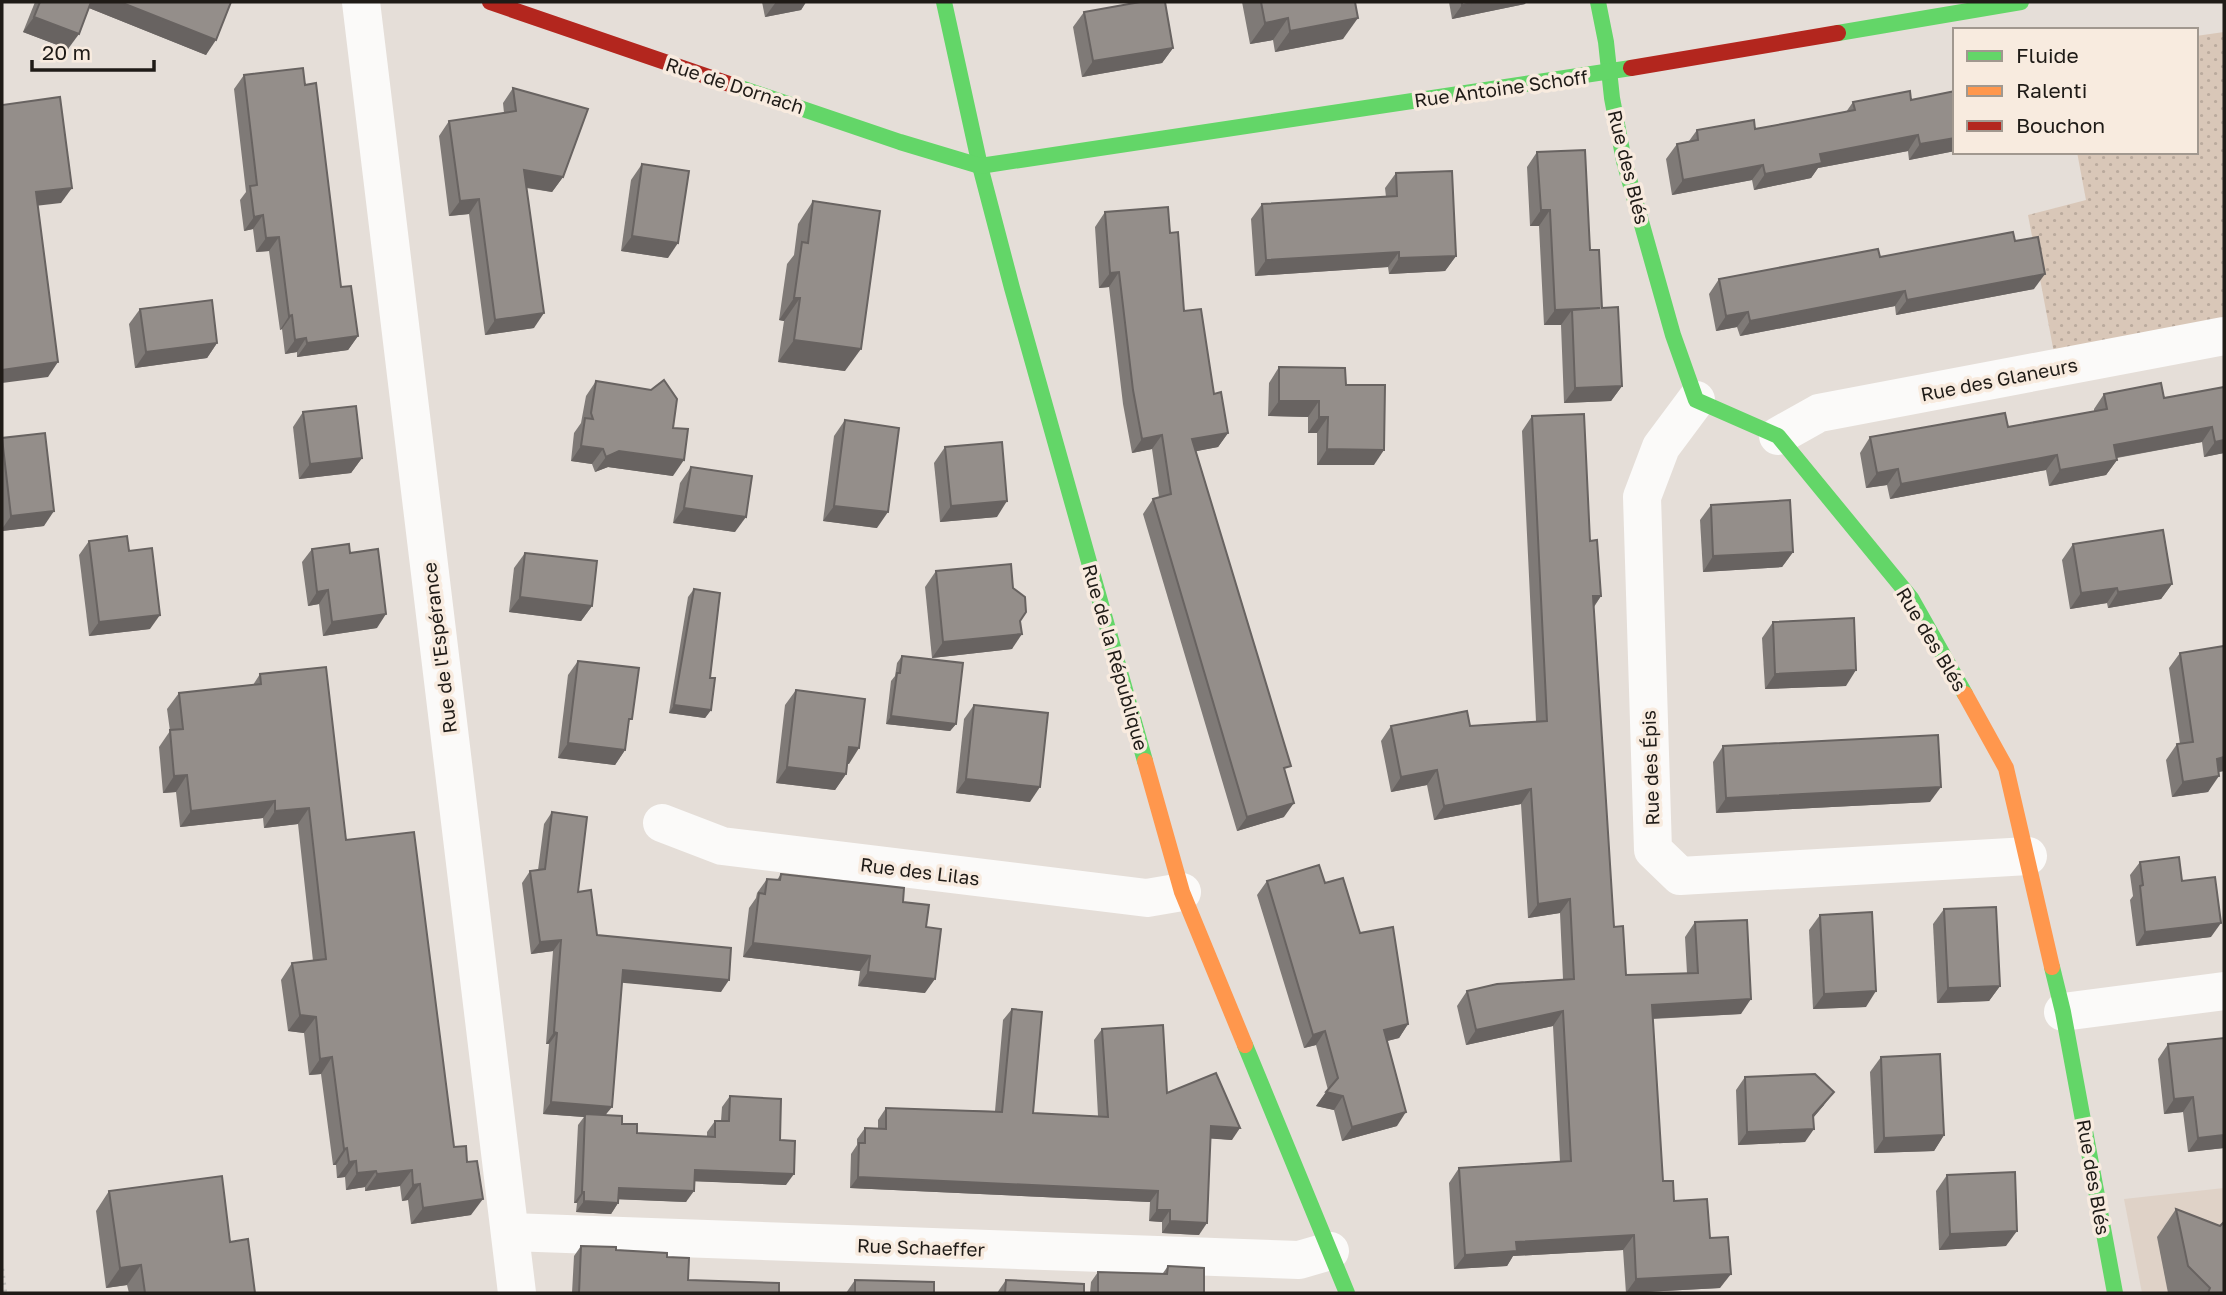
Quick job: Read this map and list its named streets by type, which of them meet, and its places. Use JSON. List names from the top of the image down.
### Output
{
  "streets": {
    "street": [
      "Rue de Dornach",
      "Rue Antoine Schoff",
      "Rue des Blés",
      "Rue des Glaneurs",
      "Rue de l'Espérance",
      "Rue de la République",
      "Rue des Épis",
      "Rue des Lilas",
      "Rue Schaeffer"
    ]
  },
  "crossings": [
    ["Rue de Dornach", "Rue Antoine Schoff"],
    ["Rue de Dornach", "Rue de la République"],
    ["Rue Antoine Schoff", "Rue des Blés"],
    ["Rue Antoine Schoff", "Rue de la République"],
    ["Rue des Blés", "Rue des Glaneurs"],
    ["Rue des Blés", "Rue des Épis"],
    ["Rue de l'Espérance", "Rue Schaeffer"],
    ["Rue de la République", "Rue des Lilas"],
    ["Rue de la République", "Rue Schaeffer"]
  ],
  "legend": ["Fluide", "Ralenti", "Bouchon"],
  "scale_bar": "20 m"
}
